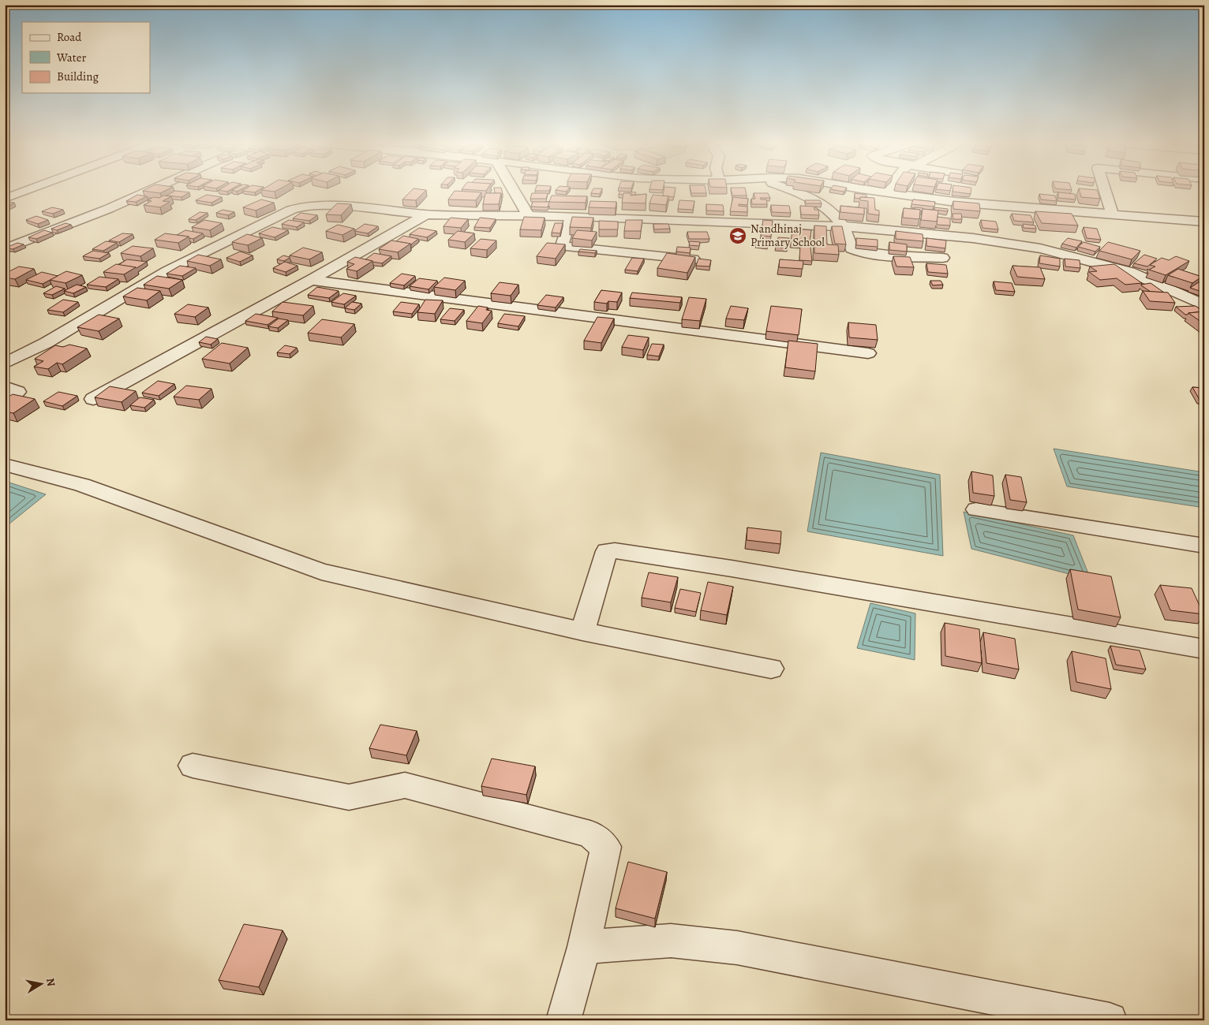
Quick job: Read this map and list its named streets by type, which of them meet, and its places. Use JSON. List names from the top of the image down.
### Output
{
  "places": {
    "school or university": ["Nandhinaj Primary School"]
  },
  "legend": ["Road", "Water", "Building"],
  "north": "right"
}
